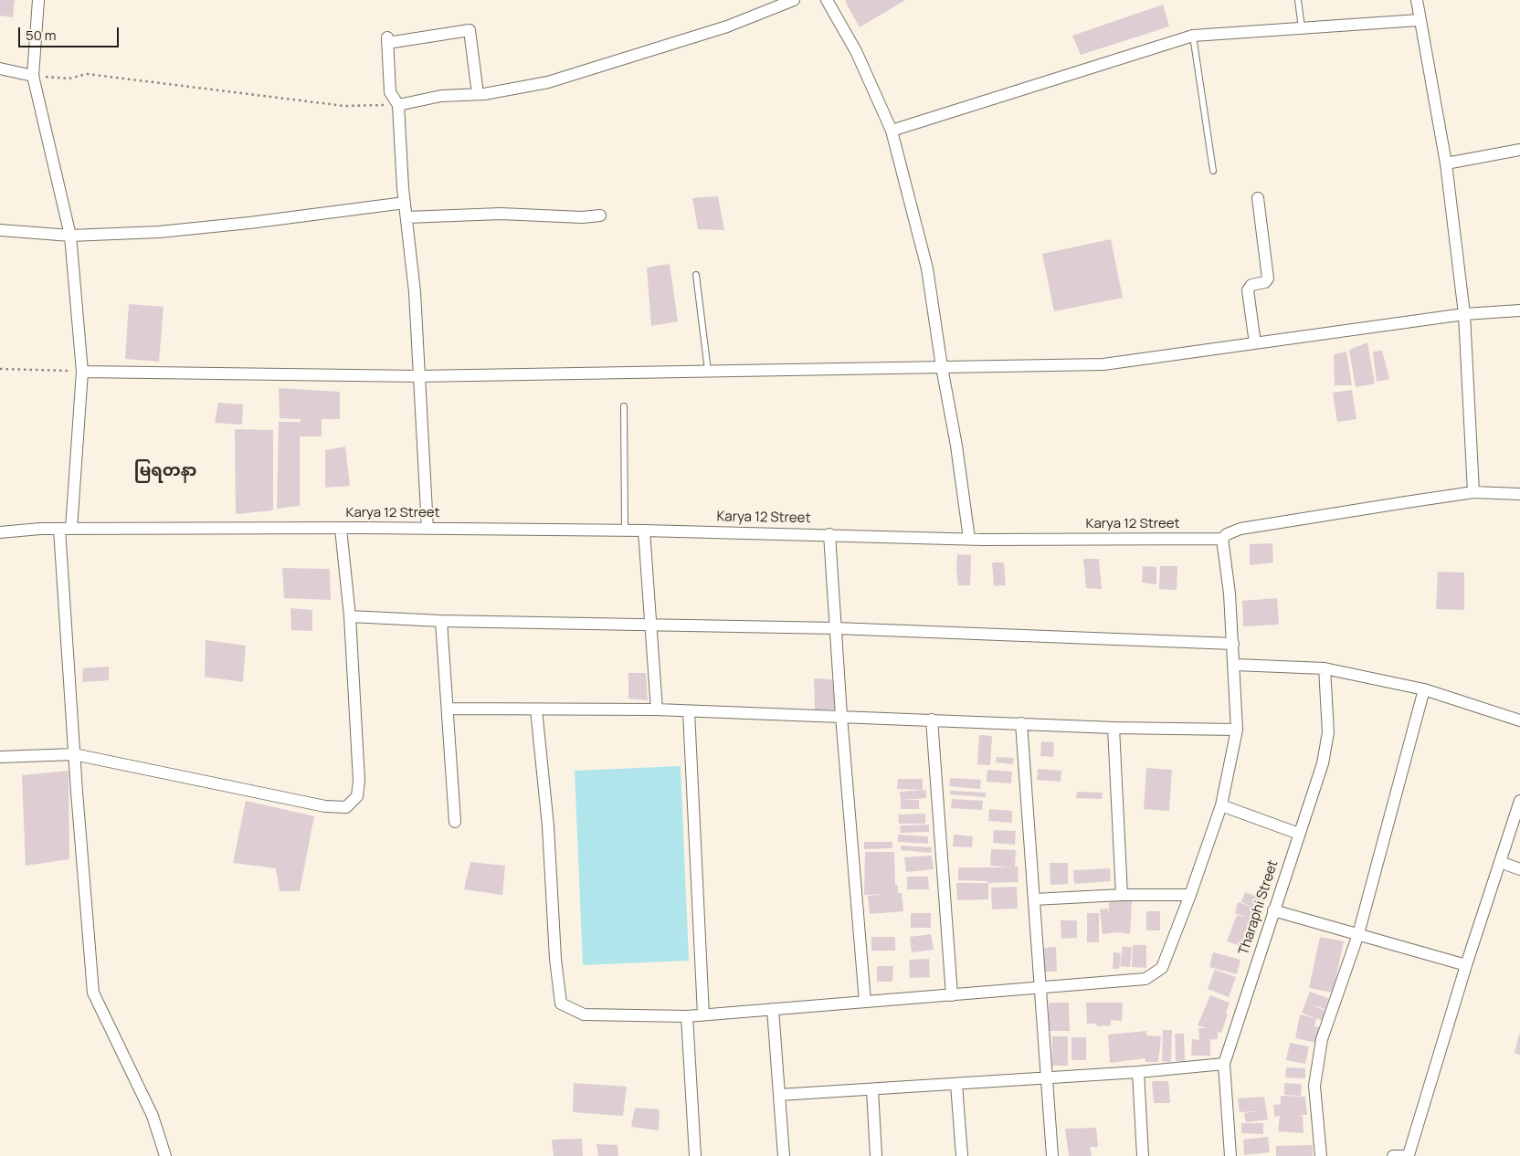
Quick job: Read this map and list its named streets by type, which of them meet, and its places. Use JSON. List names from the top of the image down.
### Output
{
  "streets": {
    "street": ["Karya 12 Street", "Tharaphi Street"]
  },
  "districts": ["မြရတနာ"],
  "scale_bar": "50 m"
}
